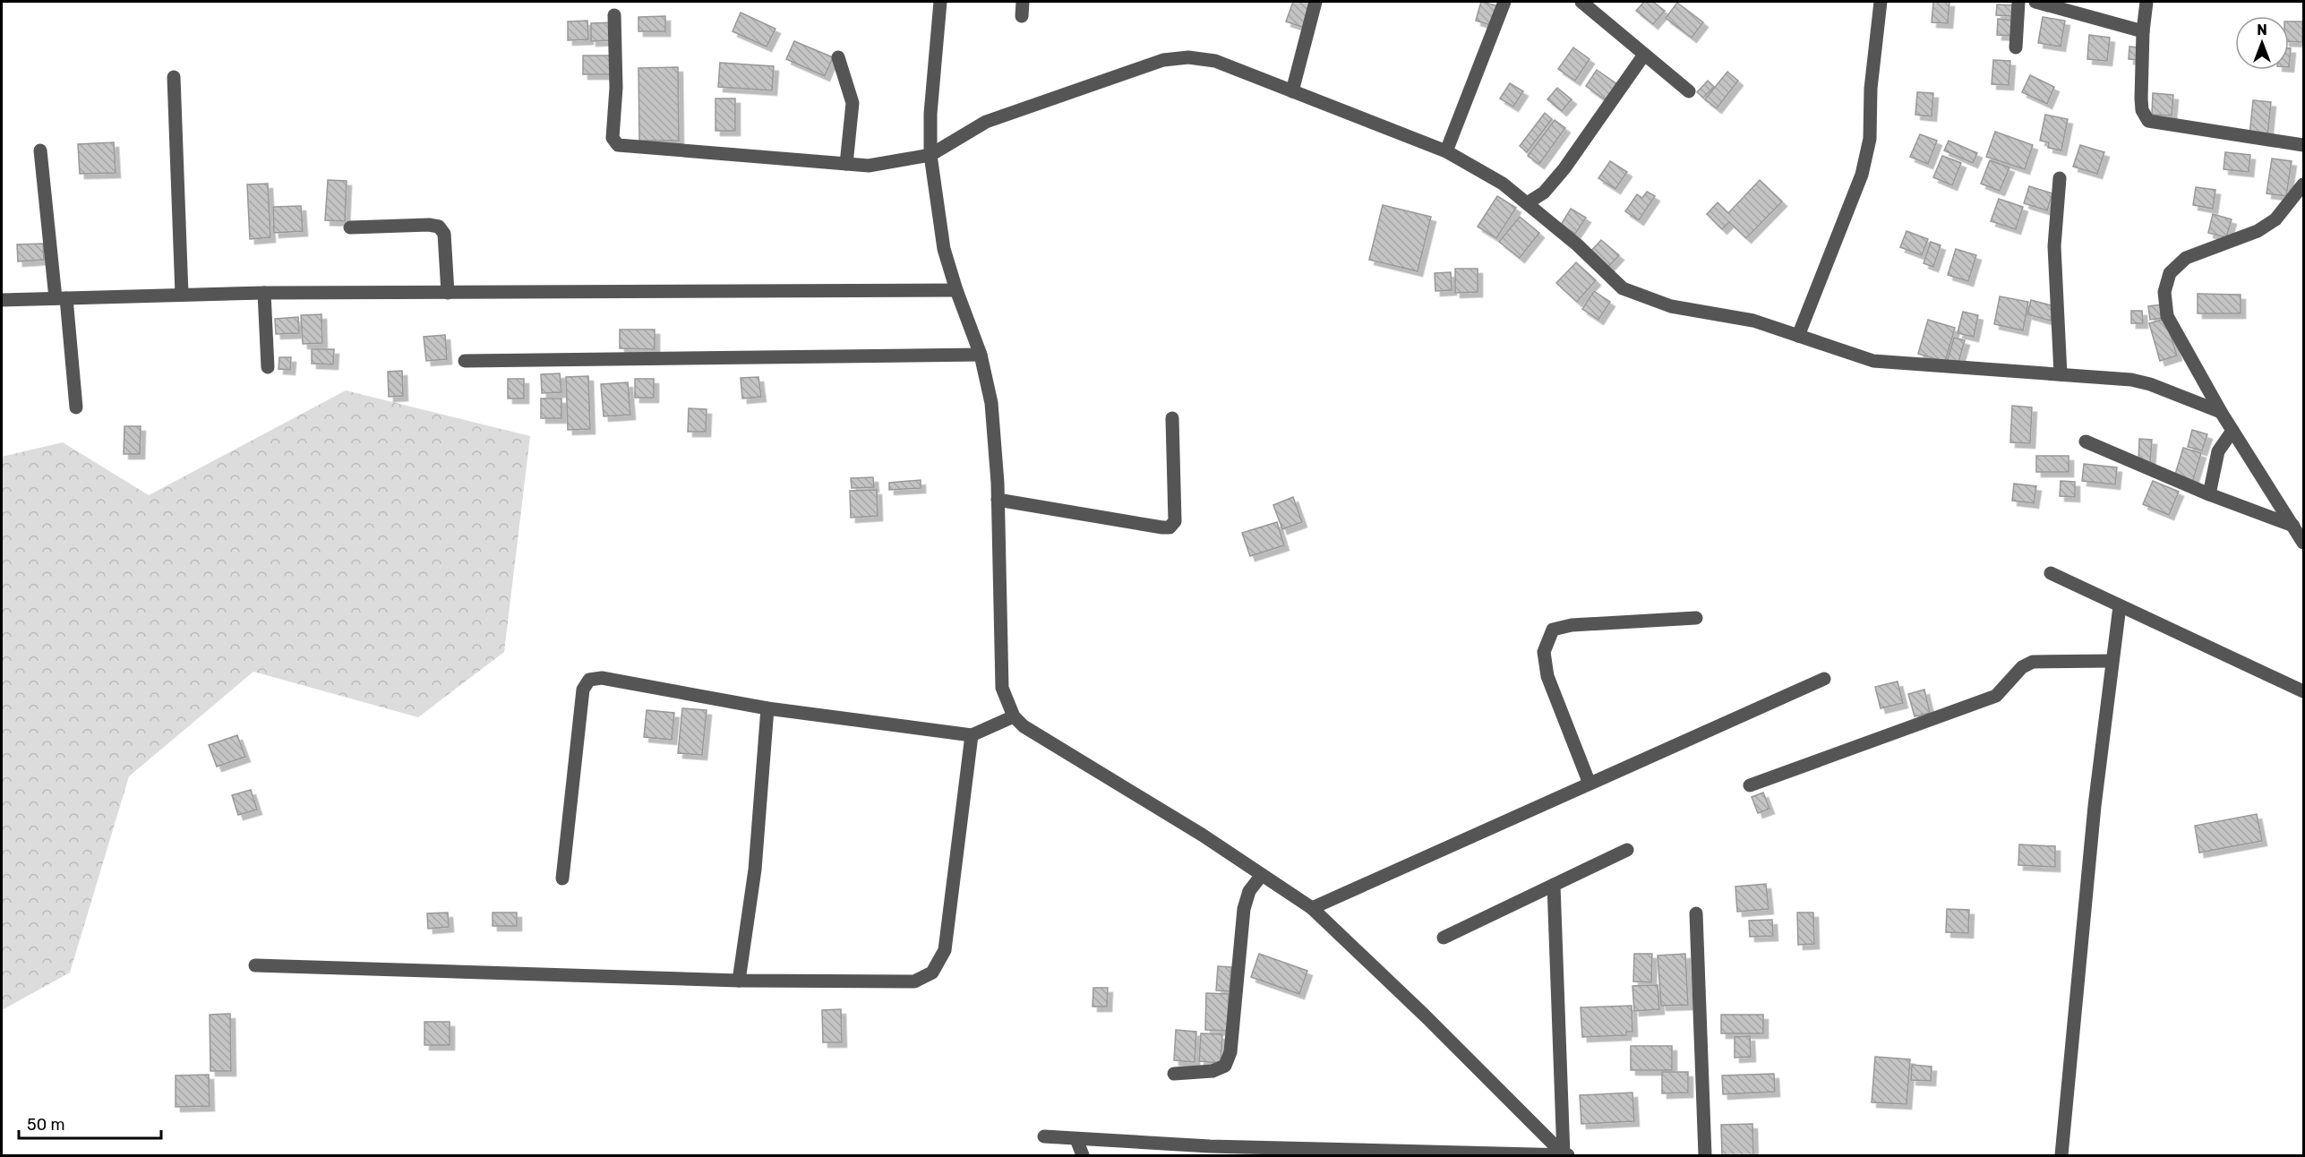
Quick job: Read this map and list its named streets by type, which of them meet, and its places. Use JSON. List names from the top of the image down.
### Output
{
  "scale_bar": "50 m",
  "north": "top"
}
